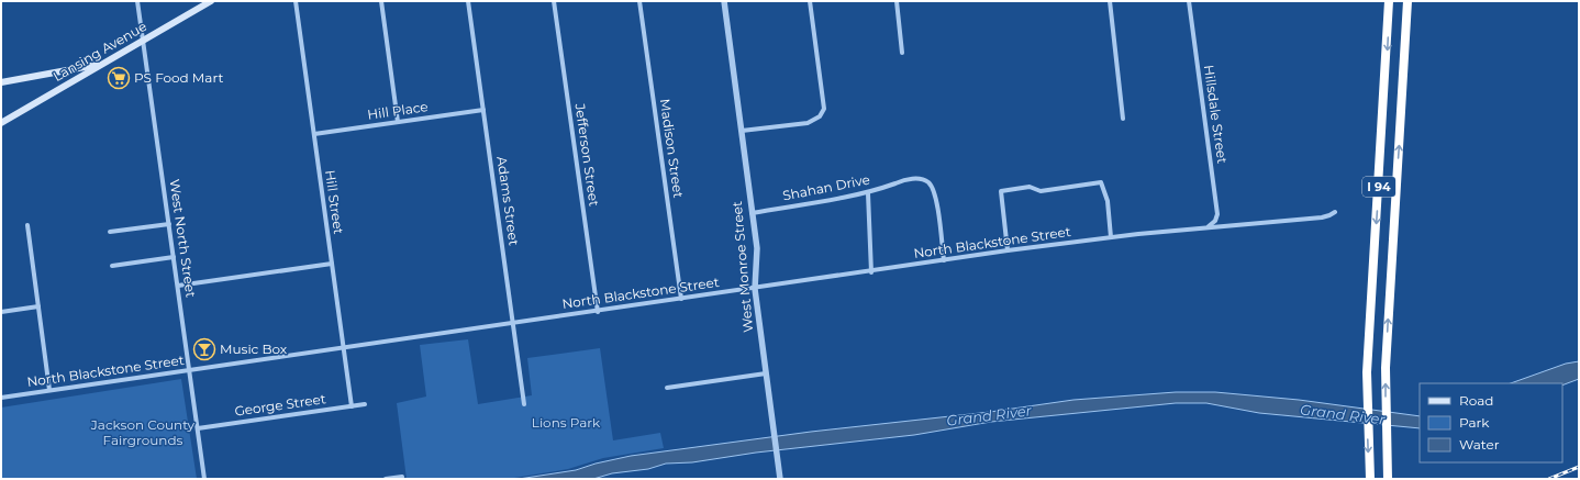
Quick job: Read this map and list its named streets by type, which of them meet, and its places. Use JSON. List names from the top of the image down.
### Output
{
  "streets": {
    "highway": ["I 94"],
    "main road": ["Lansing Avenue"],
    "street": [
      "Hill Place",
      "Hillsdale Street",
      "Madison Street",
      "Jefferson Street",
      "Shahan Drive",
      "Adams Street",
      "Hill Street",
      "West North Street",
      "North Blackstone Street",
      "West Monroe Street",
      "George Street"
    ]
  },
  "crossings": [
    ["Lansing Avenue", "West North Street"],
    ["Hill Place", "Adams Street"],
    ["Hill Place", "Hill Street"],
    ["Hillsdale Street", "North Blackstone Street"],
    ["Madison Street", "North Blackstone Street"],
    ["Jefferson Street", "North Blackstone Street"],
    ["Shahan Drive", "North Blackstone Street"],
    ["Shahan Drive", "West Monroe Street"],
    ["Adams Street", "North Blackstone Street"],
    ["Hill Street", "North Blackstone Street"],
    ["Hill Street", "George Street"],
    ["West North Street", "North Blackstone Street"],
    ["West North Street", "George Street"],
    ["North Blackstone Street", "West Monroe Street"]
  ],
  "water": ["Grand River"],
  "parks": ["Lions Park", "Jackson County Fairgrounds"],
  "places": {
    "supermarket": ["PS Food Mart"],
    "bar": ["Music Box"]
  },
  "legend": ["Road", "Park", "Water"]
}
